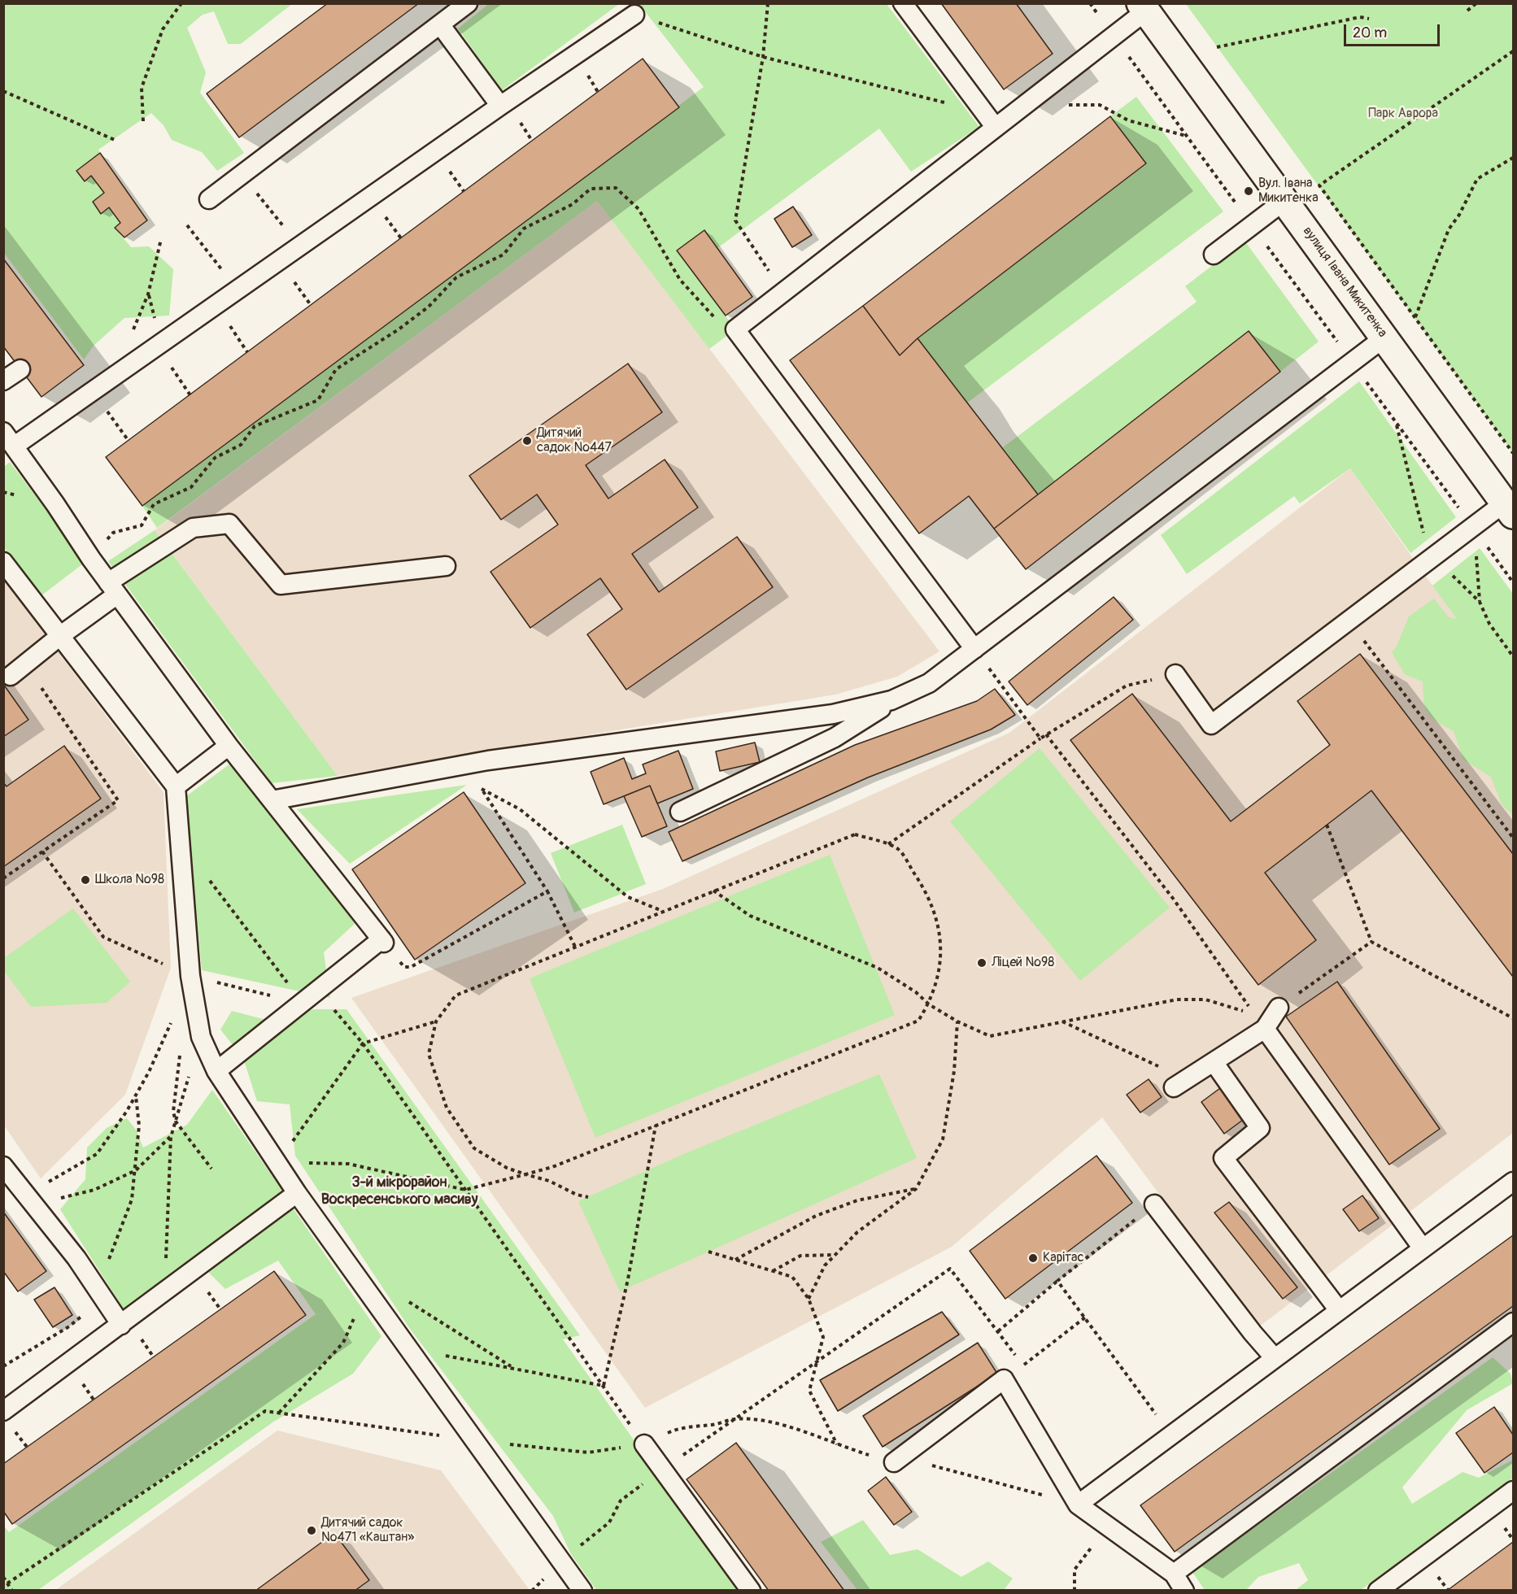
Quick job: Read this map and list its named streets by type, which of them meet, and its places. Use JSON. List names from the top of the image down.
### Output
{
  "streets": {
    "street": ["вулиця Івана Микитенка"]
  },
  "districts": ["3-й мікрорайон Воскресенського масиву"],
  "parks": ["Парк Аврора"],
  "places": [
    "Вул. Івана Микитенка",
    "Дитячий садок №447",
    "Школа №98",
    "Ліцей №98",
    "Карітас",
    "Дитячий садок №471 «Каштан»"
  ],
  "scale_bar": "20 m"
}
